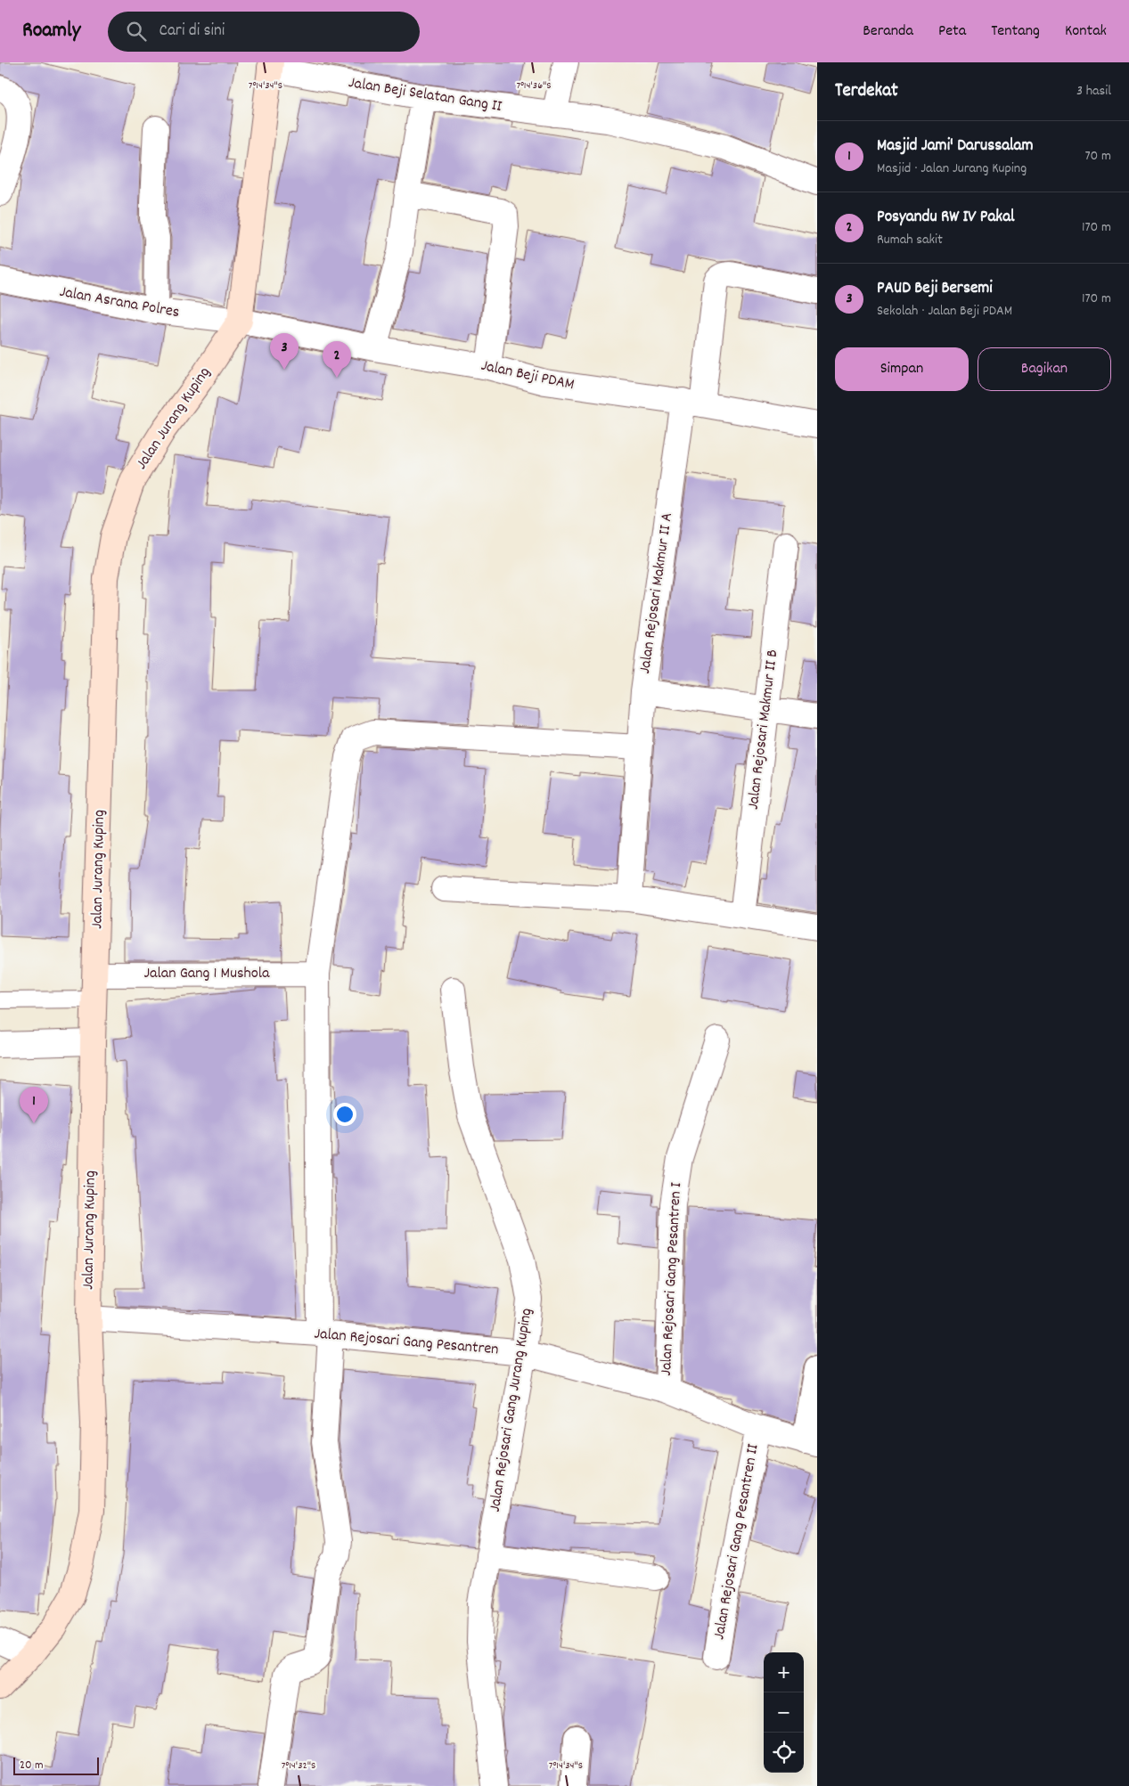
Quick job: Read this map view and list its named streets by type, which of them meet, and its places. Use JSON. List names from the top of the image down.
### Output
{
  "streets": {
    "street": [
      "Jalan Beji Selatan Gang II",
      "Jalan Asrana Polres",
      "Jalan Beji PDAM",
      "Jalan Jurang Kuping",
      "Jalan Rejosari Makmur II A",
      "Jalan Rejosari Makmur II B",
      "Jalan Gang 1 Mushola",
      "Jalan Rejosari Gang Pesantren I",
      "Jalan Rejosari Gang Pesantren",
      "Jalan Rejosari Gang Jurang Kuping",
      "Jalan Rejosari Gang Pesantren II"
    ]
  },
  "crossings": [
    ["Jalan Beji Selatan Gang II", "Jalan Jurang Kuping"],
    ["Jalan Asrana Polres", "Jalan Beji PDAM"],
    ["Jalan Asrana Polres", "Jalan Jurang Kuping"],
    ["Jalan Beji PDAM", "Jalan Jurang Kuping"],
    ["Jalan Beji PDAM", "Jalan Rejosari Makmur II A"],
    ["Jalan Jurang Kuping", "Jalan Gang 1 Mushola"],
    ["Jalan Jurang Kuping", "Jalan Rejosari Gang Pesantren"],
    ["Jalan Rejosari Makmur II A", "Jalan Rejosari Makmur II B"],
    ["Jalan Rejosari Gang Pesantren I", "Jalan Rejosari Gang Pesantren"],
    ["Jalan Rejosari Gang Pesantren", "Jalan Rejosari Gang Jurang Kuping"],
    ["Jalan Rejosari Gang Pesantren", "Jalan Rejosari Gang Pesantren II"]
  ],
  "scale_bar": "20 m",
  "page": {
    "header": "Roamly",
    "search": "Cari di sini",
    "nav": [
      "Beranda",
      "Peta",
      "Tentang",
      "Kontak"
    ],
    "heading": ["Terdekat", "3 hasil"],
    "list": [
      {
        "mark": "1",
        "name": "Masjid Jami' Darussalam",
        "note": "Masjid · Jalan Jurang Kuping",
        "value": "70 m"
      },
      {
        "mark": "2",
        "name": "Posyandu RW IV Pakal",
        "note": "Rumah sakit",
        "value": "170 m"
      },
      {
        "mark": "3",
        "name": "PAUD Beji Bersemi",
        "note": "Sekolah · Jalan Beji PDAM",
        "value": "170 m"
      }
    ],
    "pins": ["3", "2", "1"],
    "buttons": ["Simpan", "Bagikan"],
    "map_buttons": ["+", "−"],
    "scale": "20 m"
  },
  "coordinates": ["7°14'34\"S", "7°14'36\"S", "7°14'32\"S"]
}
